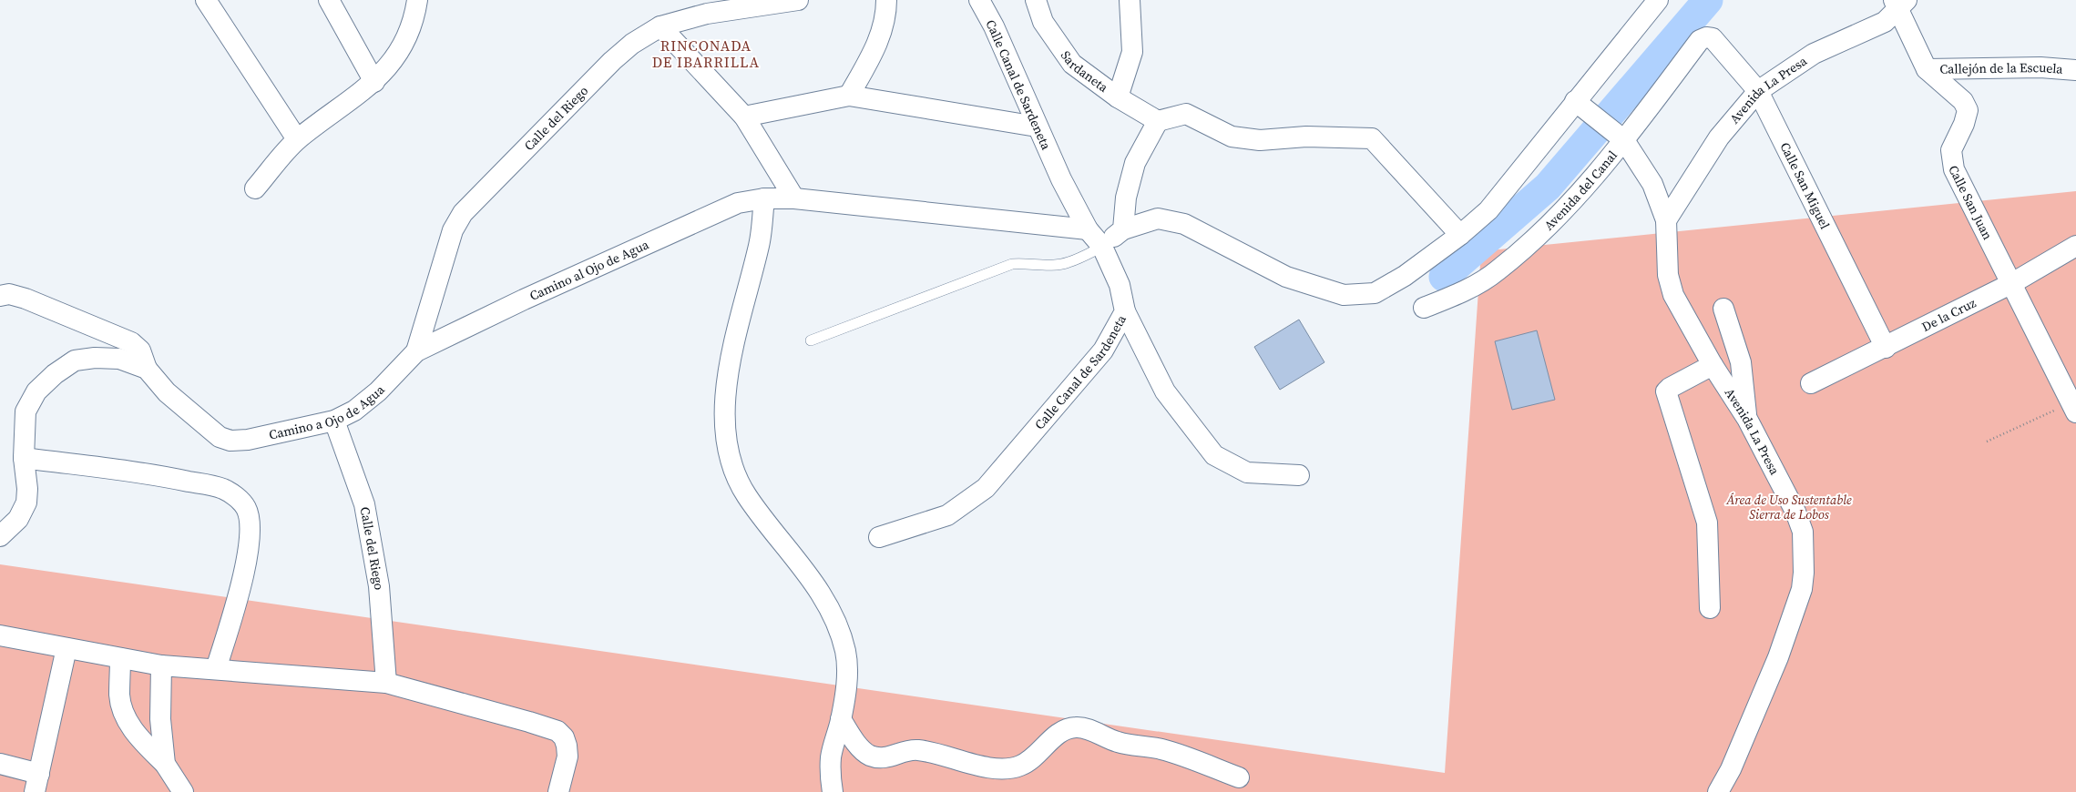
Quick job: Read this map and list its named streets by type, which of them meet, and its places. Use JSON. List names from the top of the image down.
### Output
{
  "streets": {
    "street": [
      "Callejón de la Escuela",
      "Sardaneta",
      "Calle Canal de Sardeneta",
      "Avenida La Presa",
      "Calle del Riego",
      "Calle San Miguel",
      "Avenida del Canal",
      "Calle San Juan",
      "Camino al Ojo de Agua",
      "De la Cruz",
      "Camino a Ojo de Agua"
    ]
  },
  "crossings": [
    ["Callejón de la Escuela", "Calle San Juan"],
    ["Calle Canal de Sardeneta", "Camino al Ojo de Agua"],
    ["Avenida La Presa", "Calle San Miguel"],
    ["Avenida La Presa", "Avenida del Canal"],
    ["Avenida La Presa", "Calle San Juan"],
    ["Calle del Riego", "Camino al Ojo de Agua"],
    ["Calle del Riego", "Camino a Ojo de Agua"],
    ["Calle San Miguel", "Avenida del Canal"],
    ["Calle San Miguel", "De la Cruz"],
    ["Calle San Juan", "De la Cruz"],
    ["Camino al Ojo de Agua", "Camino a Ojo de Agua"]
  ],
  "districts": ["RINCONADA DE IBARRILLA"],
  "parks": ["Área de Uso Sustentable Sierra de Lobos"]
}
